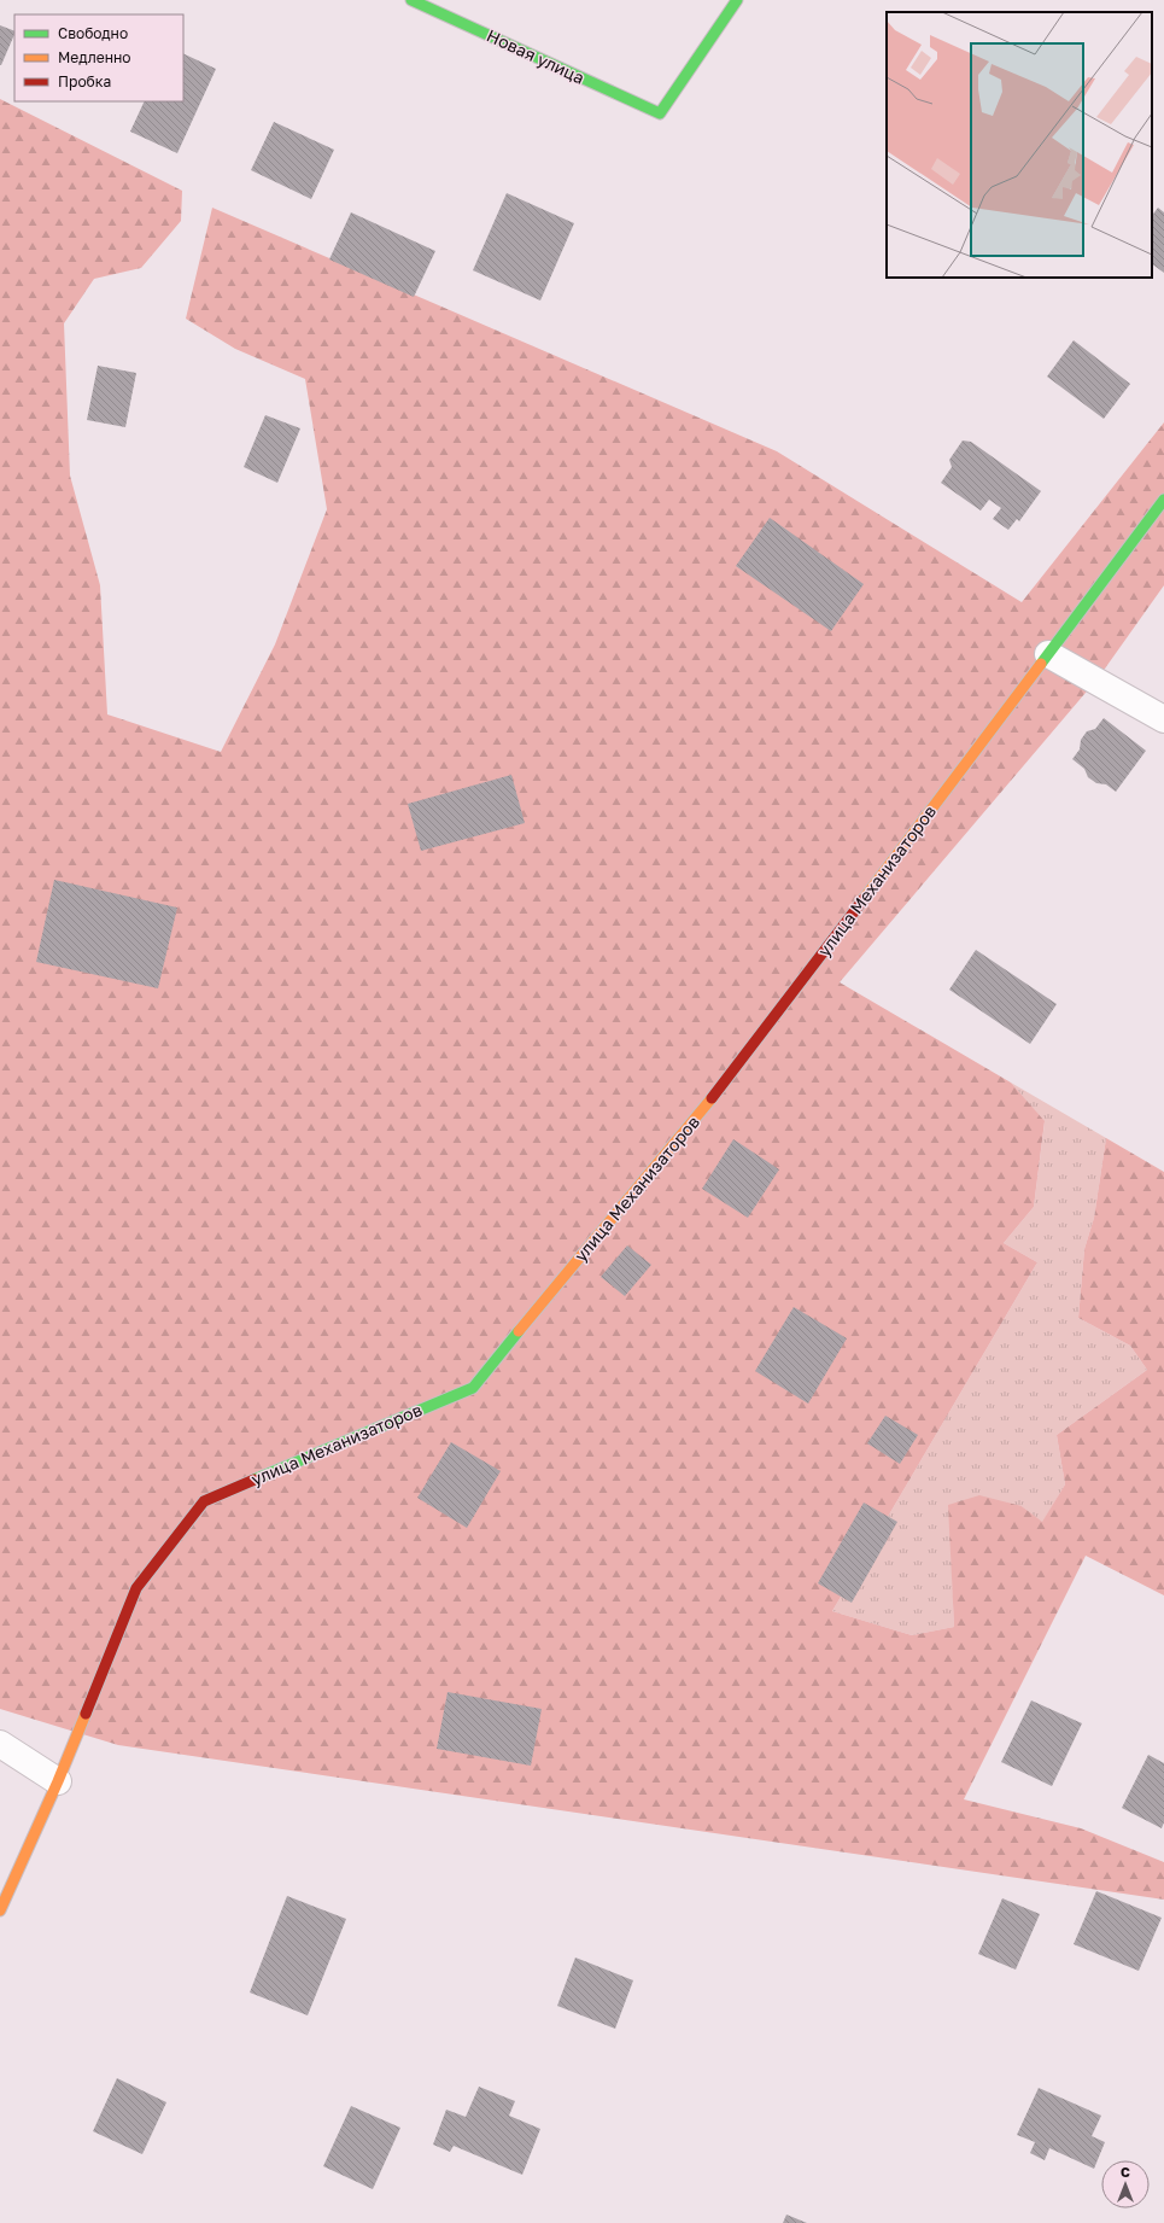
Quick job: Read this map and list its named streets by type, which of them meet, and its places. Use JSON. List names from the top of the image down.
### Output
{
  "streets": {
    "street": ["Новая улица", "улица Механизаторов"]
  },
  "legend": ["Свободно", "Медленно", "Пробка"],
  "north": "top"
}
